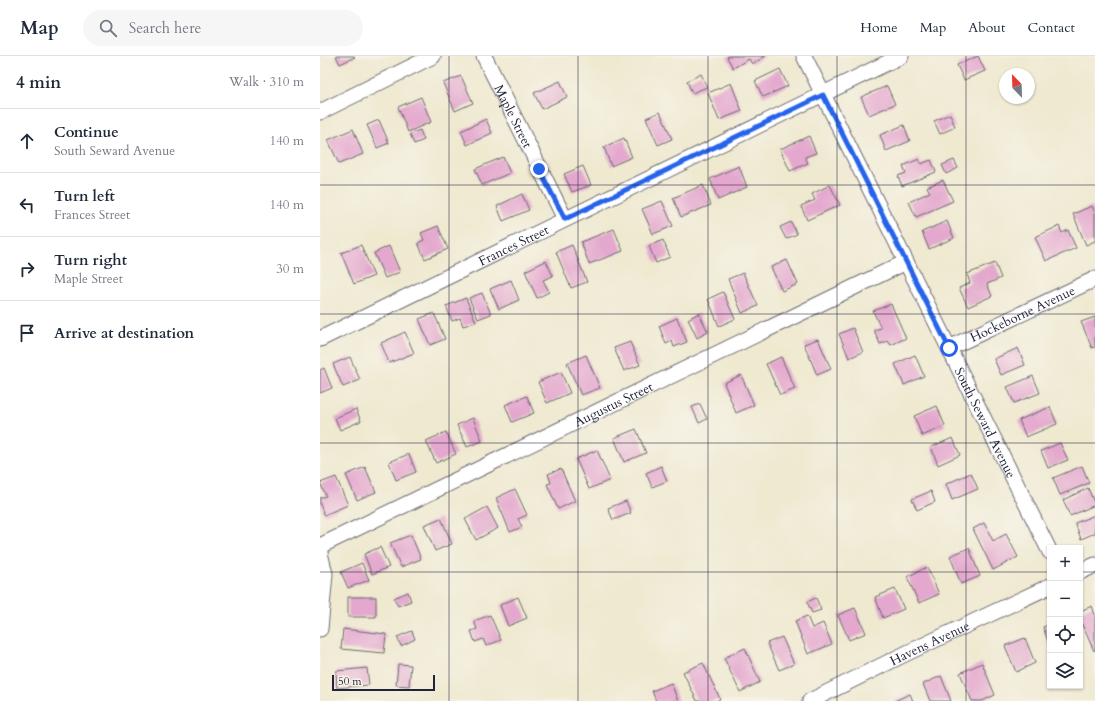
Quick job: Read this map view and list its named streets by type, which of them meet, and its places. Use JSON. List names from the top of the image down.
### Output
{
  "streets": {
    "street": [
      "Maple Street",
      "Frances Street",
      "Hockeborne Avenue",
      "Augustus Street",
      "South Seward Avenue",
      "Havens Avenue"
    ]
  },
  "crossings": [
    ["Maple Street", "Frances Street"],
    ["Frances Street", "South Seward Avenue"],
    ["Hockeborne Avenue", "South Seward Avenue"],
    ["Augustus Street", "South Seward Avenue"]
  ],
  "scale_bar": "50 m",
  "north": "top left",
  "page": {
    "header": "Map",
    "search": "Search here",
    "nav": [
      "Home",
      "Map",
      "About",
      "Contact"
    ],
    "heading": ["4 min", "Walk · 310 m"],
    "list": [
      ["Continue", "South Seward Avenue", "140 m"],
      ["Turn left", "Frances Street", "140 m"],
      ["Turn right", "Maple Street", "30 m"],
      "Arrive at destination"
    ],
    "map_buttons": ["+", "−"],
    "scale": "50 m"
  }
}
